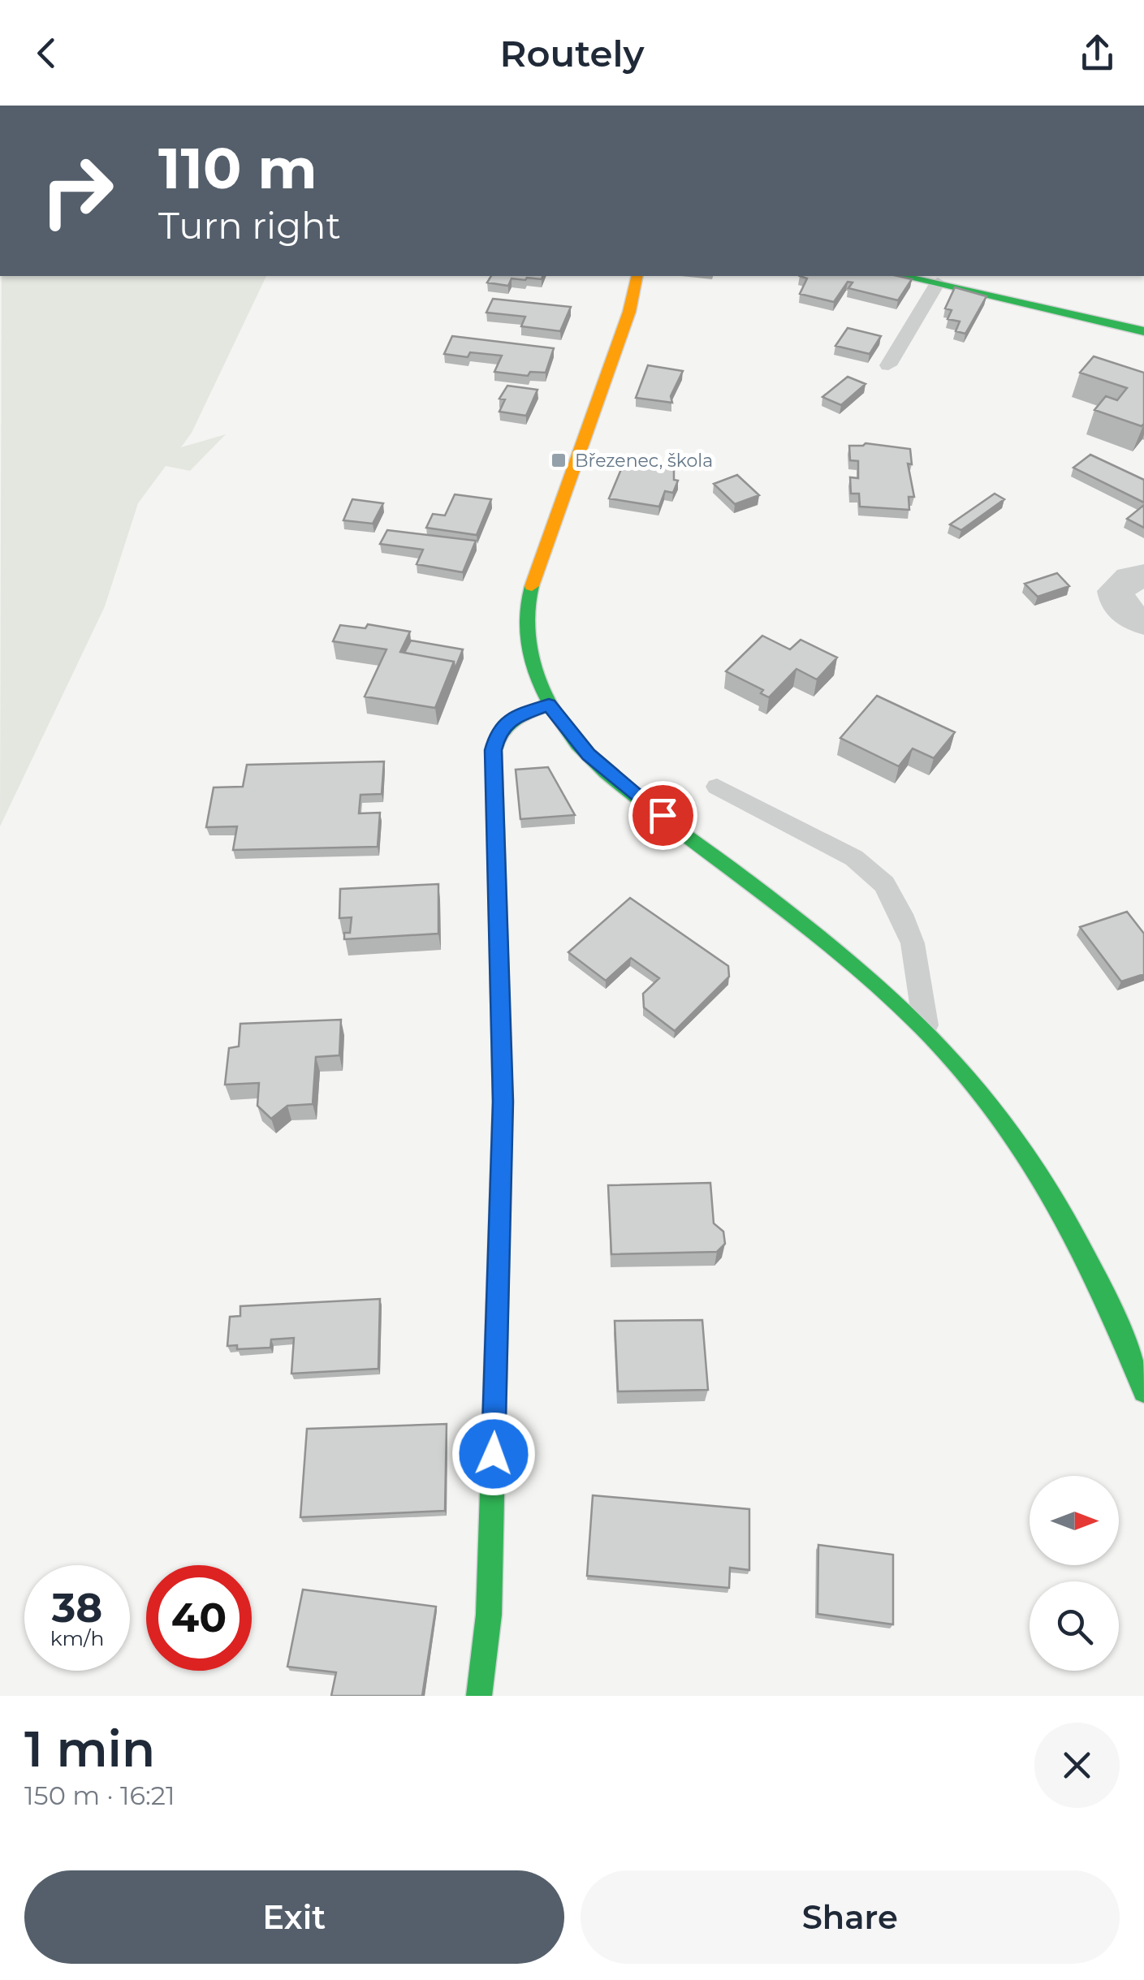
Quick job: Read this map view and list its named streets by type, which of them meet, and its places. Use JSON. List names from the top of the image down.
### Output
{
  "places": {
    "transit": ["Březenec, škola"]
  },
  "north": "right",
  "page": {
    "header": "Routely",
    "turn": ["110 m", "Turn right"],
    "speed": "38 km/h",
    "limit": "40",
    "heading": ["1 min", "150 m · 16:21"],
    "buttons": ["Exit", "Share"]
  }
}
